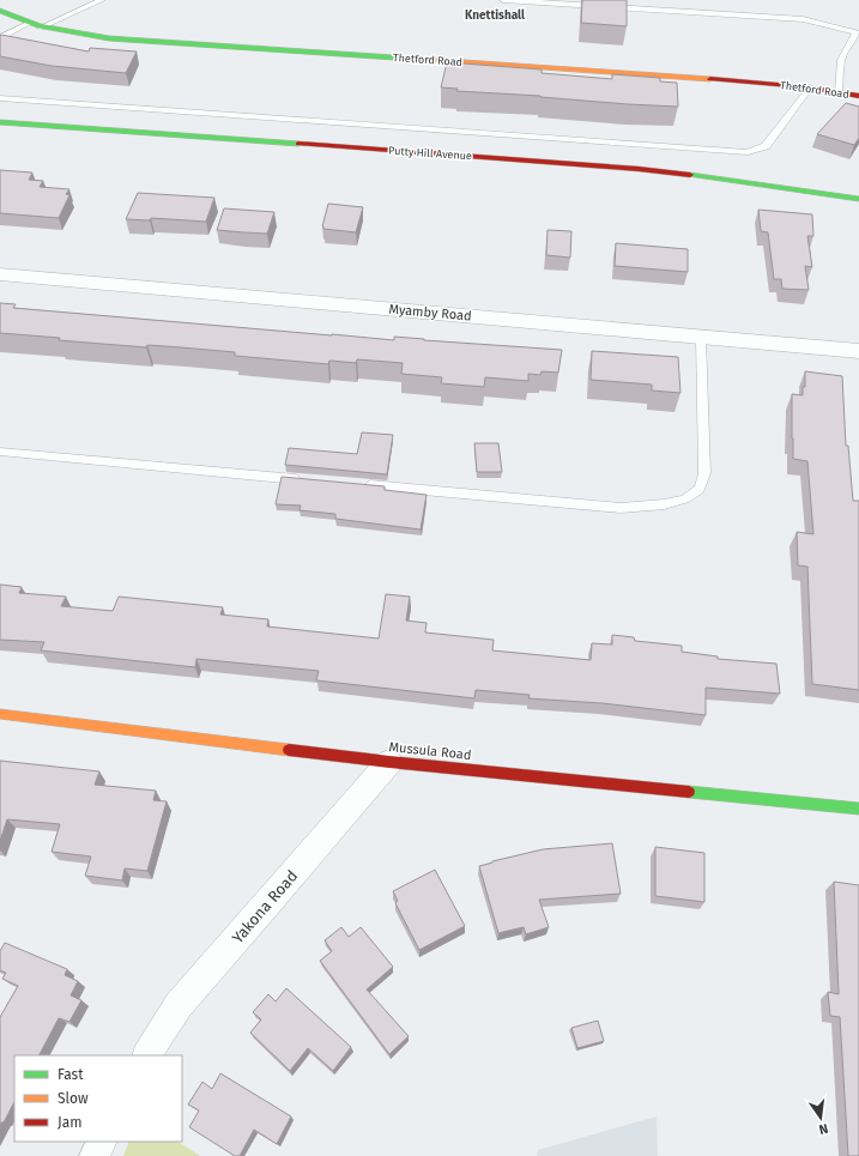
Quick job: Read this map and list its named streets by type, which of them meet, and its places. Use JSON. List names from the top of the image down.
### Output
{
  "streets": {
    "street": [
      "Thetford Road",
      "Putty Hill Avenue",
      "Myamby Road",
      "Mussula Road",
      "Yakona Road"
    ]
  },
  "crossings": [
    ["Mussula Road", "Yakona Road"]
  ],
  "districts": ["Knettishall"],
  "legend": ["Fast", "Slow", "Jam"],
  "north": "bottom"
}
